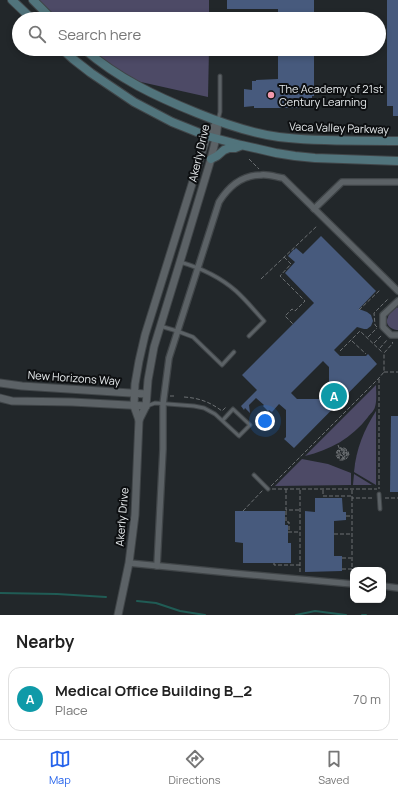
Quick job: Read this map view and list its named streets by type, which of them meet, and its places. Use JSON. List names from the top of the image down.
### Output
{
  "streets": {
    "main road": ["Vaca Valley Parkway"],
    "street": ["Akerly Drive", "New Horizons Way"]
  },
  "crossings": [
    ["Vaca Valley Parkway", "Akerly Drive"],
    ["Akerly Drive", "New Horizons Way"]
  ],
  "places": ["The Academy of 21st Century Learning"],
  "page": {
    "search": "Search here",
    "pins": "A",
    "heading": "Nearby",
    "list": [
      {
        "mark": "A",
        "name": "Medical Office Building B_2",
        "note": "Place",
        "value": "70 m"
      }
    ],
    "nav": ["Map", "Directions", "Saved"]
  }
}
